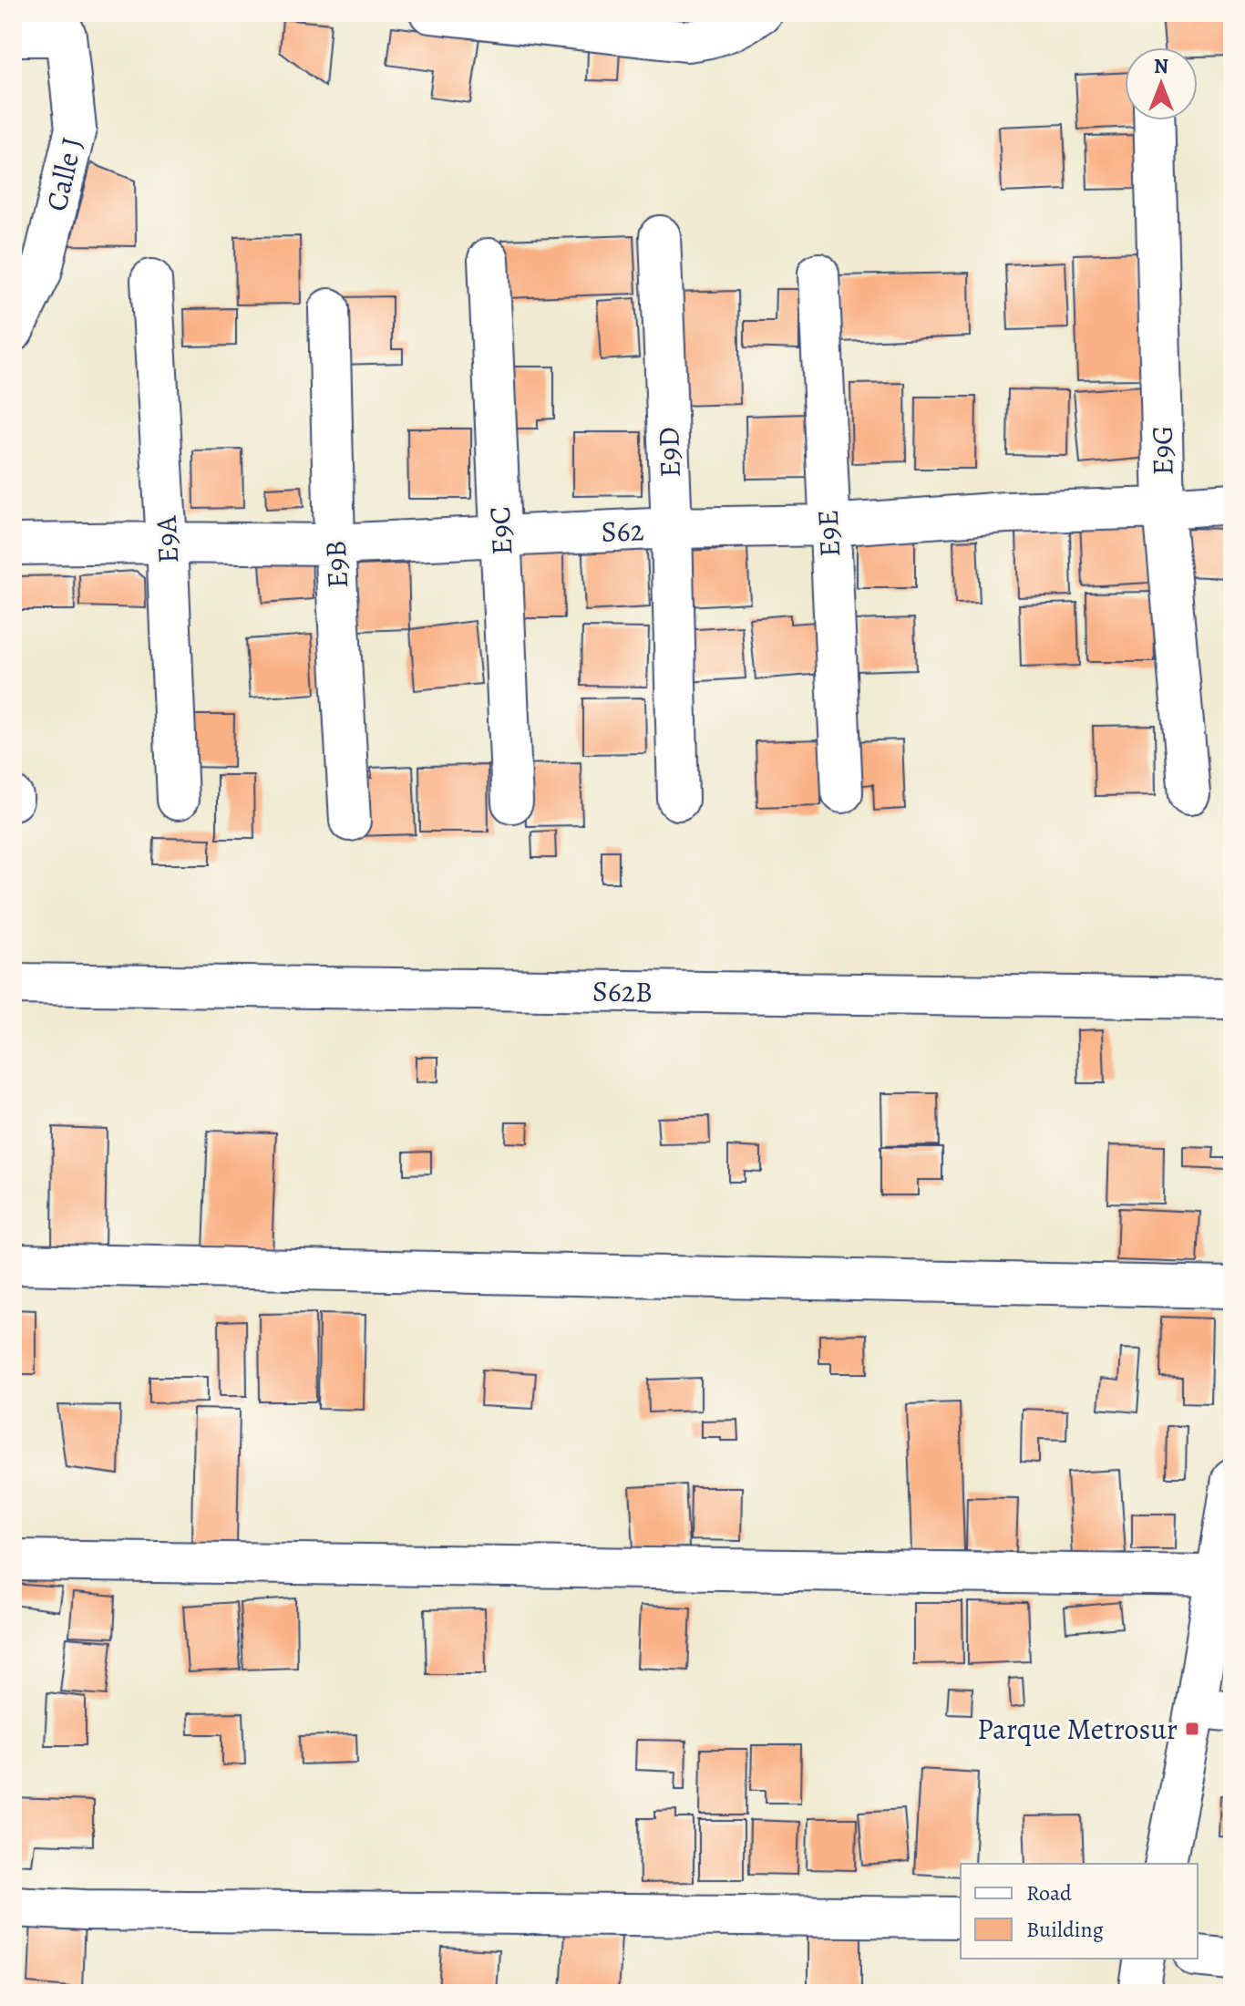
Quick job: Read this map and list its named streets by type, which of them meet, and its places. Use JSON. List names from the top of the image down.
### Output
{
  "streets": {
    "street": [
      "Calle J",
      "E9G",
      "E9D",
      "E9C",
      "S62",
      "E9E",
      "E9A",
      "E9B",
      "S62B"
    ]
  },
  "crossings": [
    ["E9G", "S62"],
    ["E9D", "S62"],
    ["E9C", "S62"],
    ["S62", "E9E"],
    ["S62", "E9A"],
    ["S62", "E9B"]
  ],
  "places": {
    "transit": ["Parque Metrosur"]
  },
  "legend": ["Road", "Building"],
  "north": "top"
}
